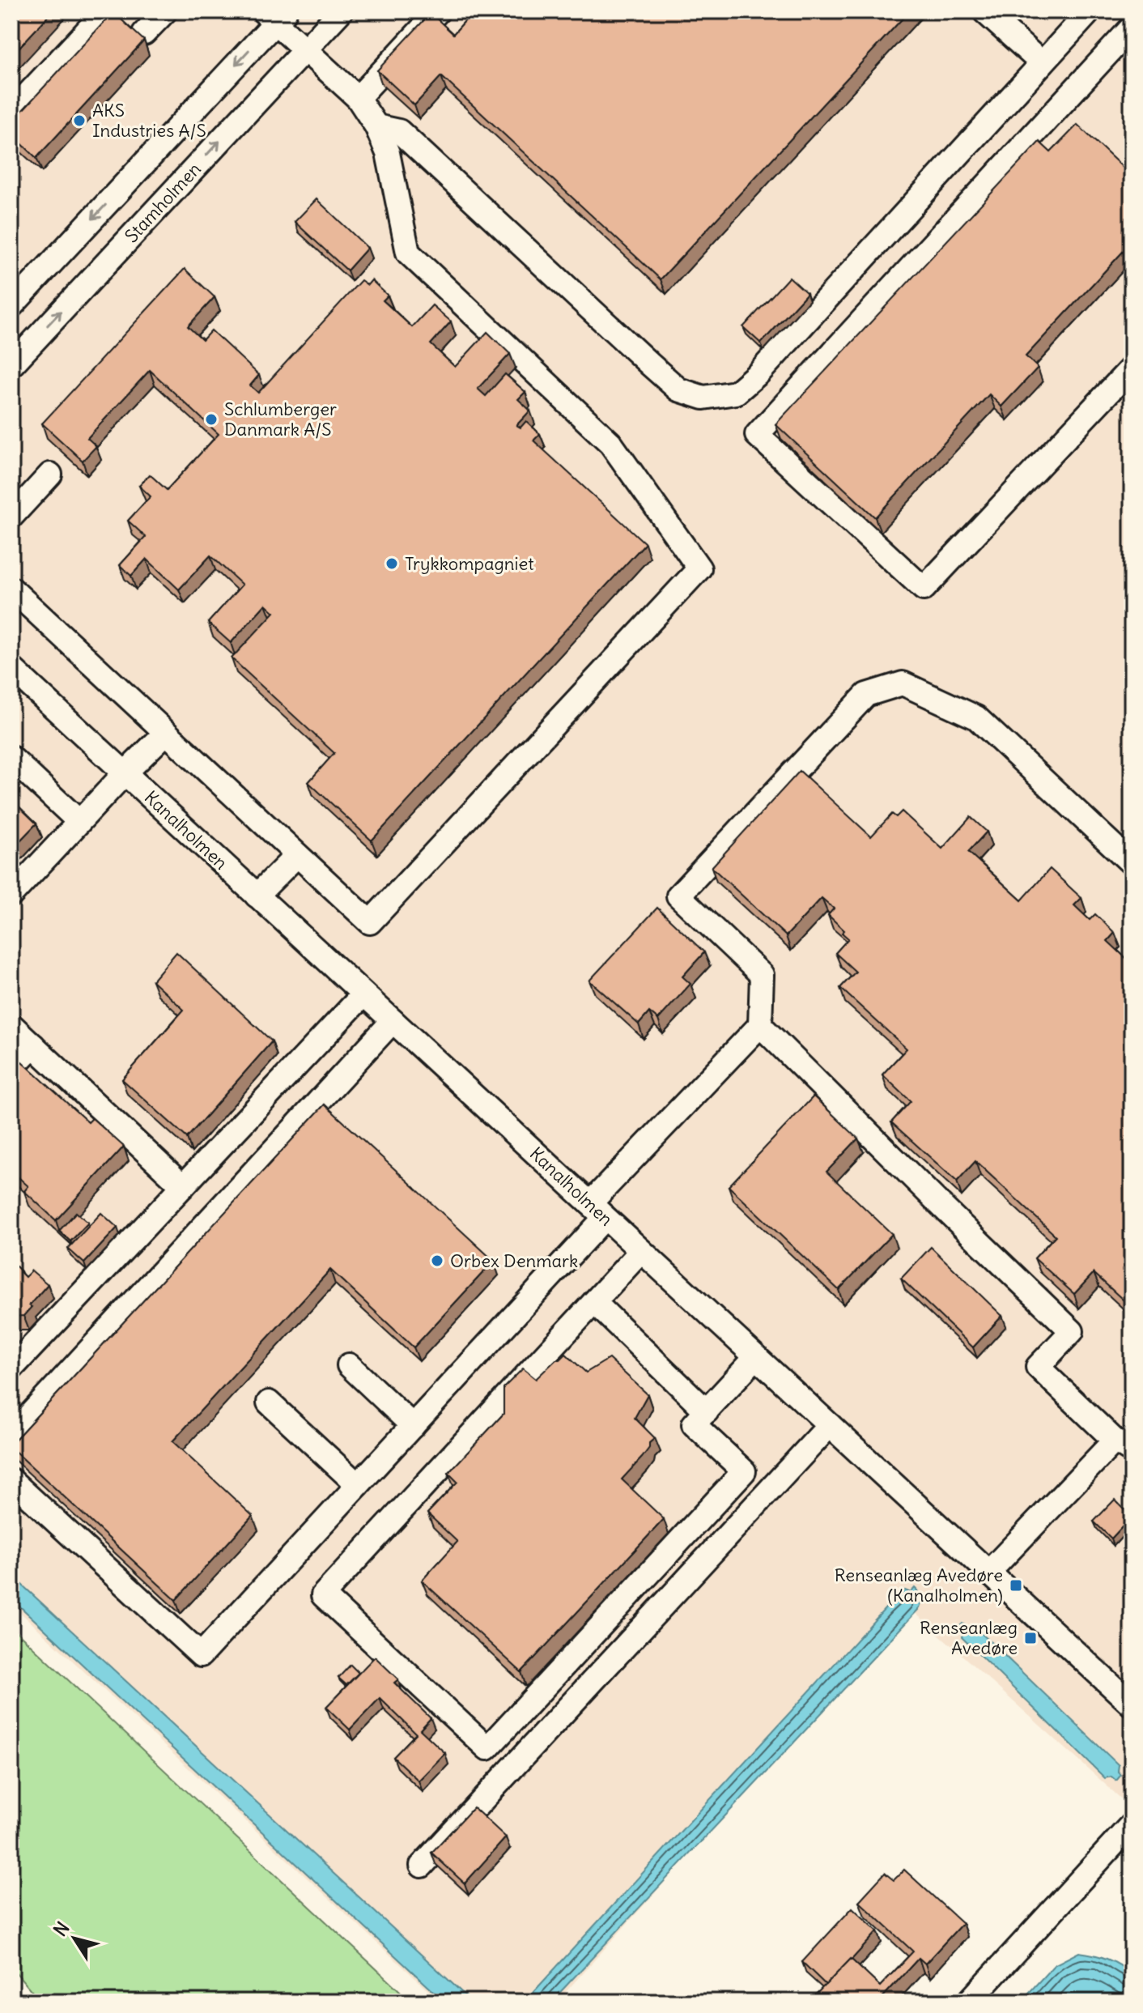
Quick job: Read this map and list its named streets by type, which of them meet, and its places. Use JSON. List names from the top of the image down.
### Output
{
  "streets": {
    "street": ["Stamholmen", "Kanalholmen"]
  },
  "places": {
    "other": [
      "AKS Industries A/S",
      "Schlumberger Danmark A/S",
      "Trykkompagniet",
      "Orbex Denmark"
    ],
    "transit": ["Renseanlæg Avedøre (Kanalholmen)", "Renseanlæg Avedøre"]
  },
  "north": "top left"
}
